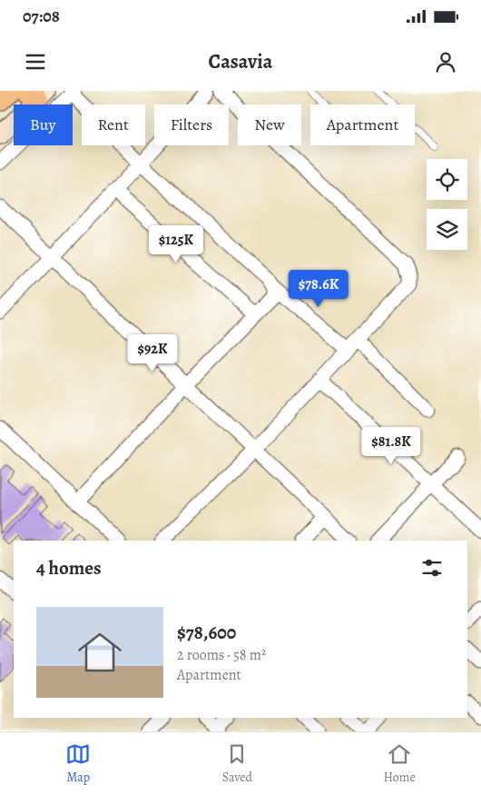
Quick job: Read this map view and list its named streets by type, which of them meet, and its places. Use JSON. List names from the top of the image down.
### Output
{
  "page": {
    "status": "07:08",
    "header": "Casavia",
    "chip": [
      "Buy",
      "Rent",
      "Filters",
      "New",
      "Apartment"
    ],
    "price": [
      "$125K",
      "$78.6K",
      "$92K",
      "$81.8K"
    ],
    "heading": "4 homes",
    "list": [
      {
        "name": "$78,600",
        "note": "2 rooms · 58 m² · Apartment"
      }
    ],
    "tabs": ["Map", "Saved", "Home"]
  }
}
